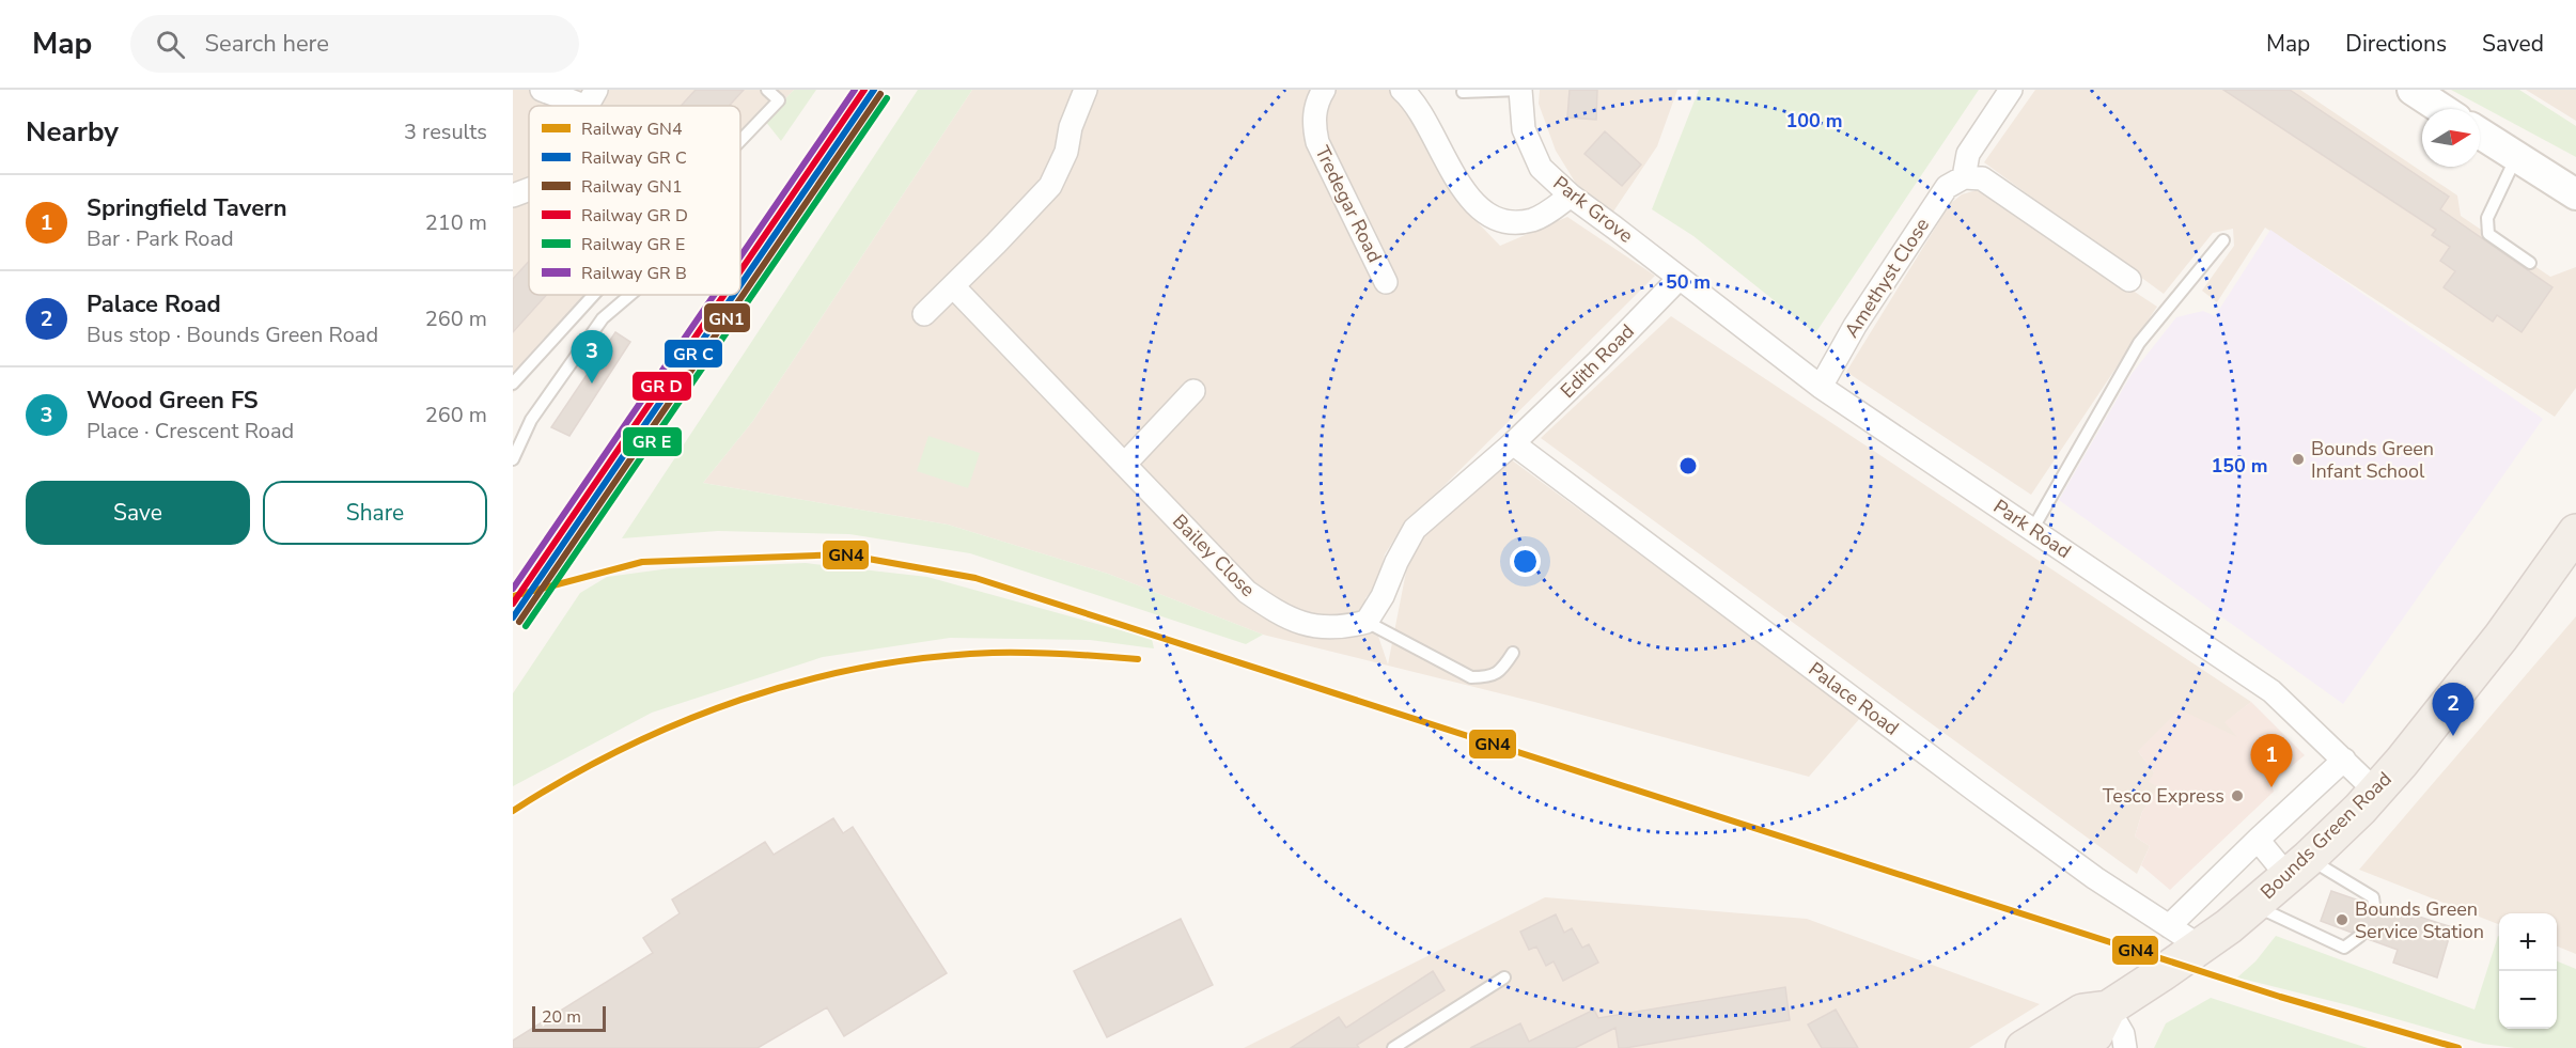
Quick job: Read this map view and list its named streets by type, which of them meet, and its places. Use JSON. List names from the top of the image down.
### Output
{
  "streets": {
    "main road": ["Bounds Green Road"],
    "street": [
      "Tredegar Road",
      "Park Grove",
      "Amethyst Close",
      "Edith Road",
      "Park Road",
      "Bailey Close",
      "Palace Road"
    ]
  },
  "crossings": [
    ["Park Grove", "Edith Road"],
    ["Park Grove", "Park Road"],
    ["Amethyst Close", "Park Road"],
    ["Edith Road", "Park Road"],
    ["Edith Road", "Palace Road"],
    ["Park Road", "Bounds Green Road"],
    ["Palace Road", "Bounds Green Road"]
  ],
  "places": ["Bounds Green Infant School", "Tesco Express", "Bounds Green Service Station"],
  "lines": ["rail line GN1", "rail line GN4"],
  "legend": [
    "Railway GN4",
    "Railway GR C",
    "Railway GN1",
    "Railway GR D",
    "Railway GR E",
    "Railway GR B"
  ],
  "scale_bar": "20 m",
  "north": "right",
  "page": {
    "header": "Map",
    "search": "Search here",
    "nav": ["Map", "Directions", "Saved"],
    "heading": ["Nearby", "3 results"],
    "list": [
      {
        "mark": "1",
        "name": "Springfield Tavern",
        "note": "Bar · Park Road",
        "value": "210 m"
      },
      {
        "mark": "2",
        "name": "Palace Road",
        "note": "Bus stop · Bounds Green Road",
        "value": "260 m"
      },
      {
        "mark": "3",
        "name": "Wood Green FS",
        "note": "Place · Crescent Road",
        "value": "260 m"
      }
    ],
    "pins": ["3", "2", "1"],
    "buttons": ["Save", "Share"],
    "map_buttons": ["+", "−"],
    "scale": "20 m"
  },
  "rings": ["100 m", "50 m", "150 m"]
}
